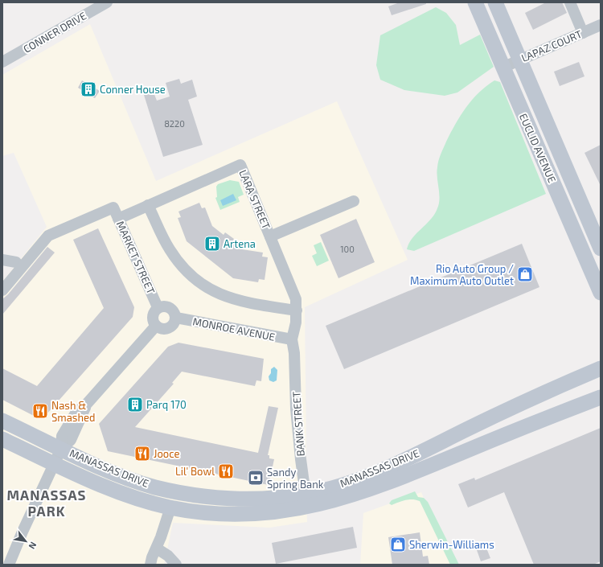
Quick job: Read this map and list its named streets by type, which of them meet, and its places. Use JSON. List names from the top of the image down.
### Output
{
  "streets": {
    "main road": ["EUCLID AVENUE", "MANASSAS DRIVE"],
    "street": [
      "CONNER DRIVE",
      "LAPAZ COURT",
      "LARA STREET",
      "MARKET STREET",
      "MONROE AVENUE",
      "BANK STREET"
    ]
  },
  "crossings": [
    ["LAPAZ COURT", "EUCLID AVENUE"],
    ["LARA STREET", "MARKET STREET"],
    ["LARA STREET", "MONROE AVENUE"],
    ["LARA STREET", "BANK STREET"],
    ["MARKET STREET", "MONROE AVENUE"],
    ["MONROE AVENUE", "BANK STREET"],
    ["BANK STREET", "MANASSAS DRIVE"]
  ],
  "districts": ["MANASSAS PARK"],
  "places": {
    "building": ["Conner House", "Artena", "Parq 170"],
    "shop": ["Rio Auto Group / Maximum Auto Outlet", "Sherwin-Williams"],
    "restaurant": ["Nash & Smashed", "Jooce", "Lil' Bowl"],
    "bank": ["Sandy Spring Bank"]
  },
  "house_numbers": ["8220", "100"],
  "north": "bottom right"
}
